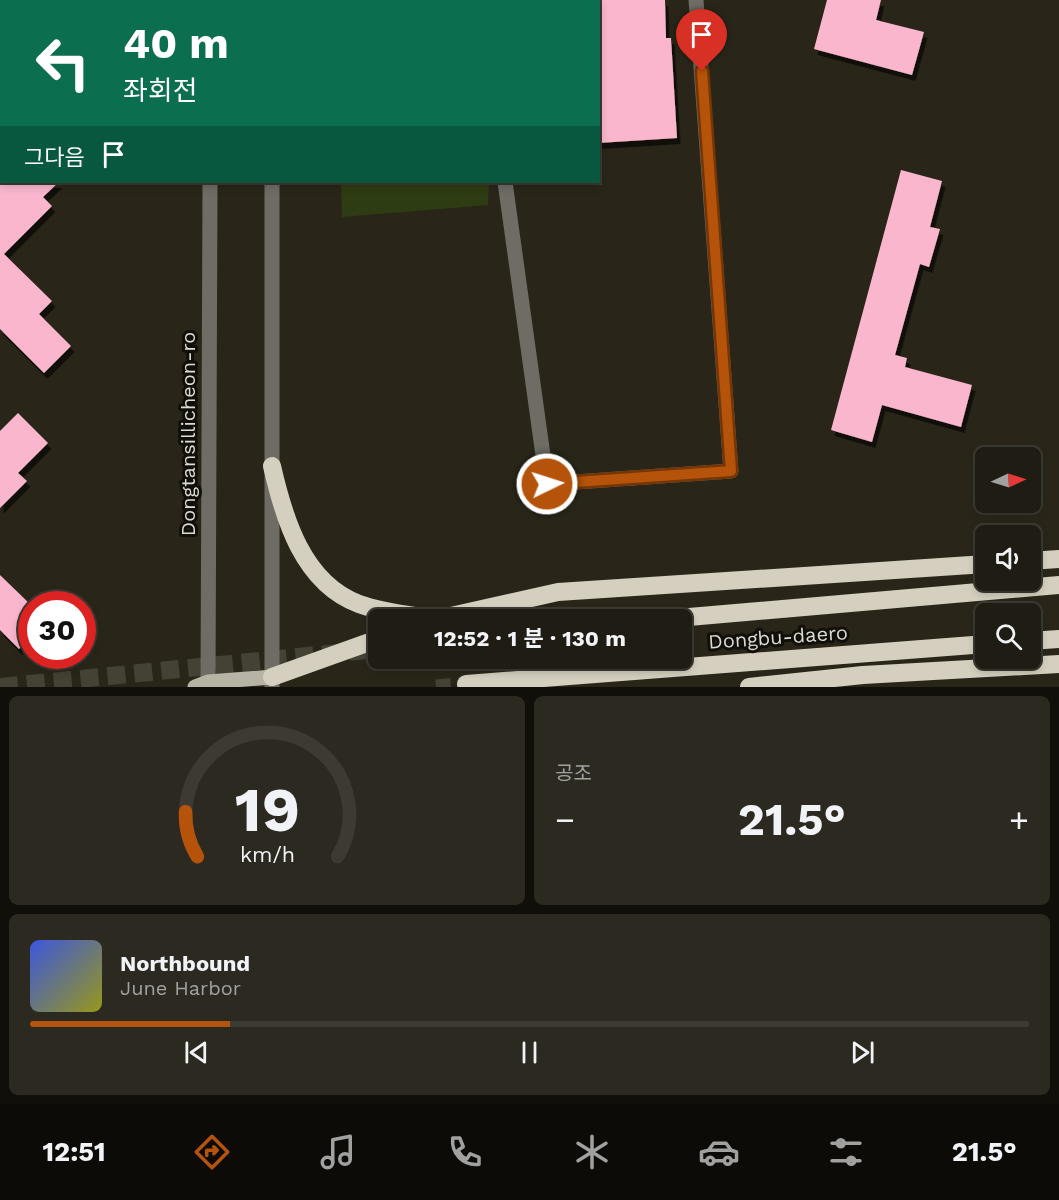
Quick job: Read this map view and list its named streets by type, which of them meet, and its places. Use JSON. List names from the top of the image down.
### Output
{
  "streets": {
    "highway": ["Dongbu-daero"],
    "street": ["Dongtansillicheon-ro"]
  },
  "north": "right",
  "page": {
    "turn": ["40 m", "좌회전"],
    "then": "그다음",
    "limit": "30",
    "trip": "12:52 · 1 분 · 130 m",
    "tile": "공조",
    "heat": ["−", "21.5°", "+"],
    "song": ["Northbound", "June Harbor"],
    "tabs": ["12:51", "21.5°"],
    "gauge": ["19", "km/h"]
  }
}
